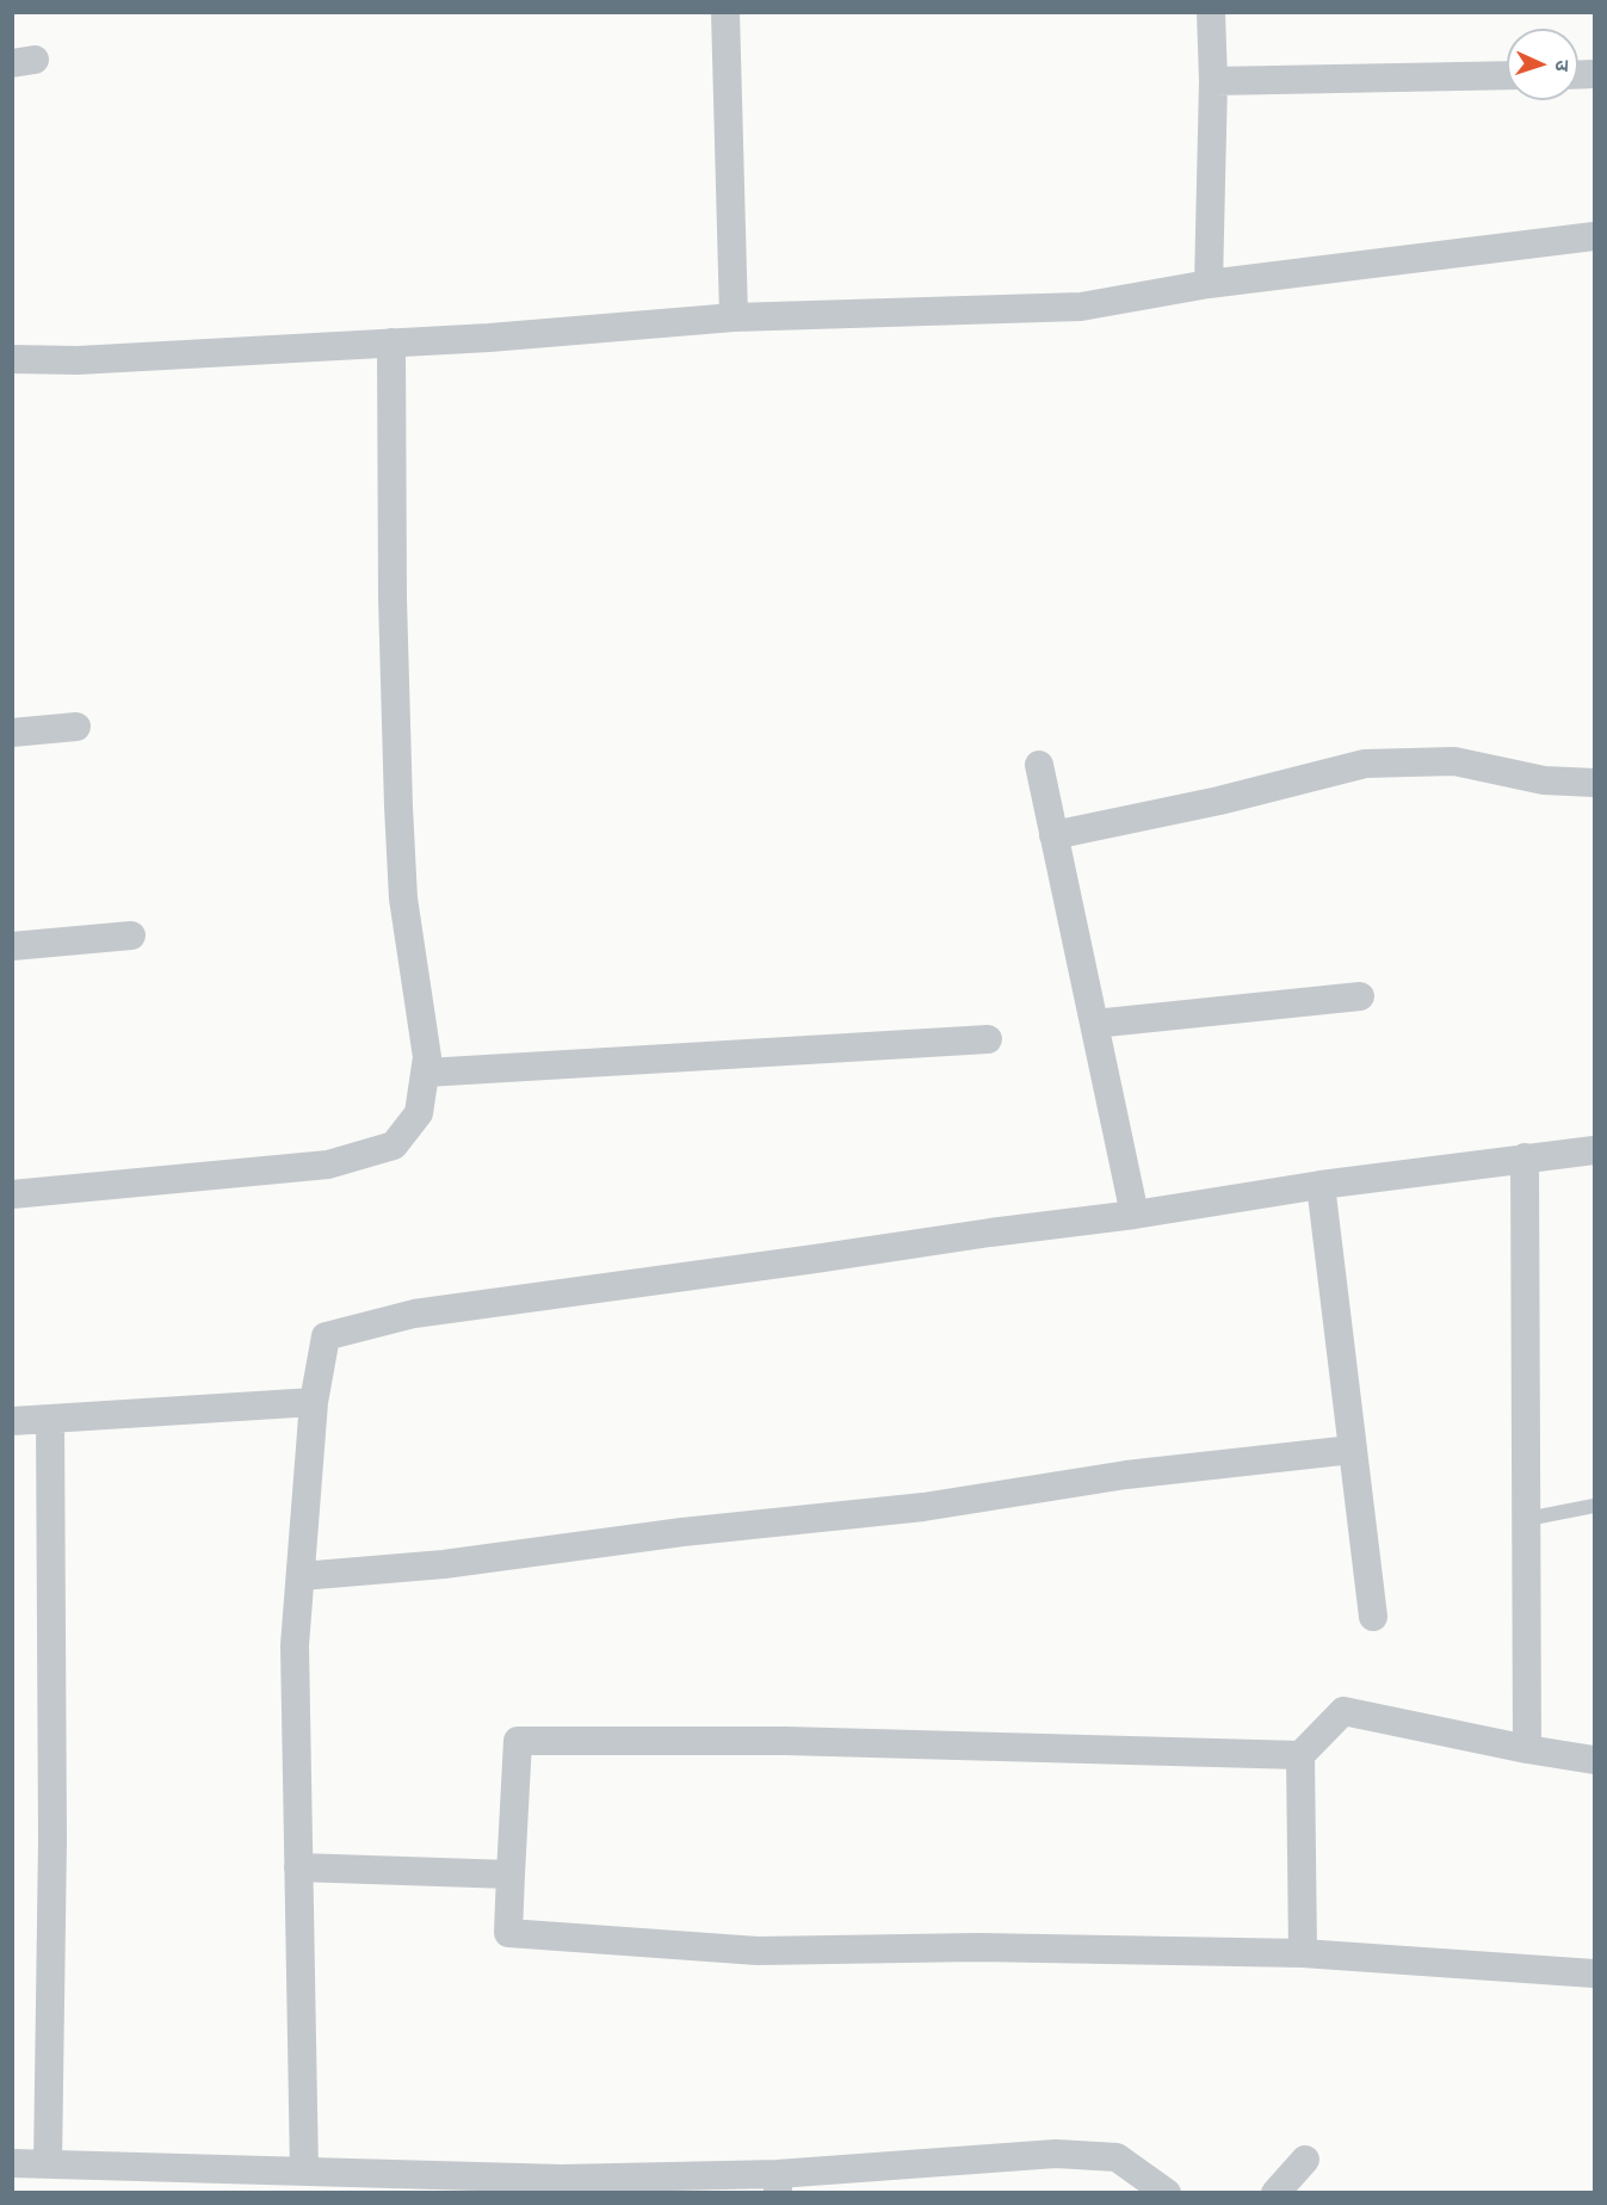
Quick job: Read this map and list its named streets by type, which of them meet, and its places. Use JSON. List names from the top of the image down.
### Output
{
  "north": "right"
}
